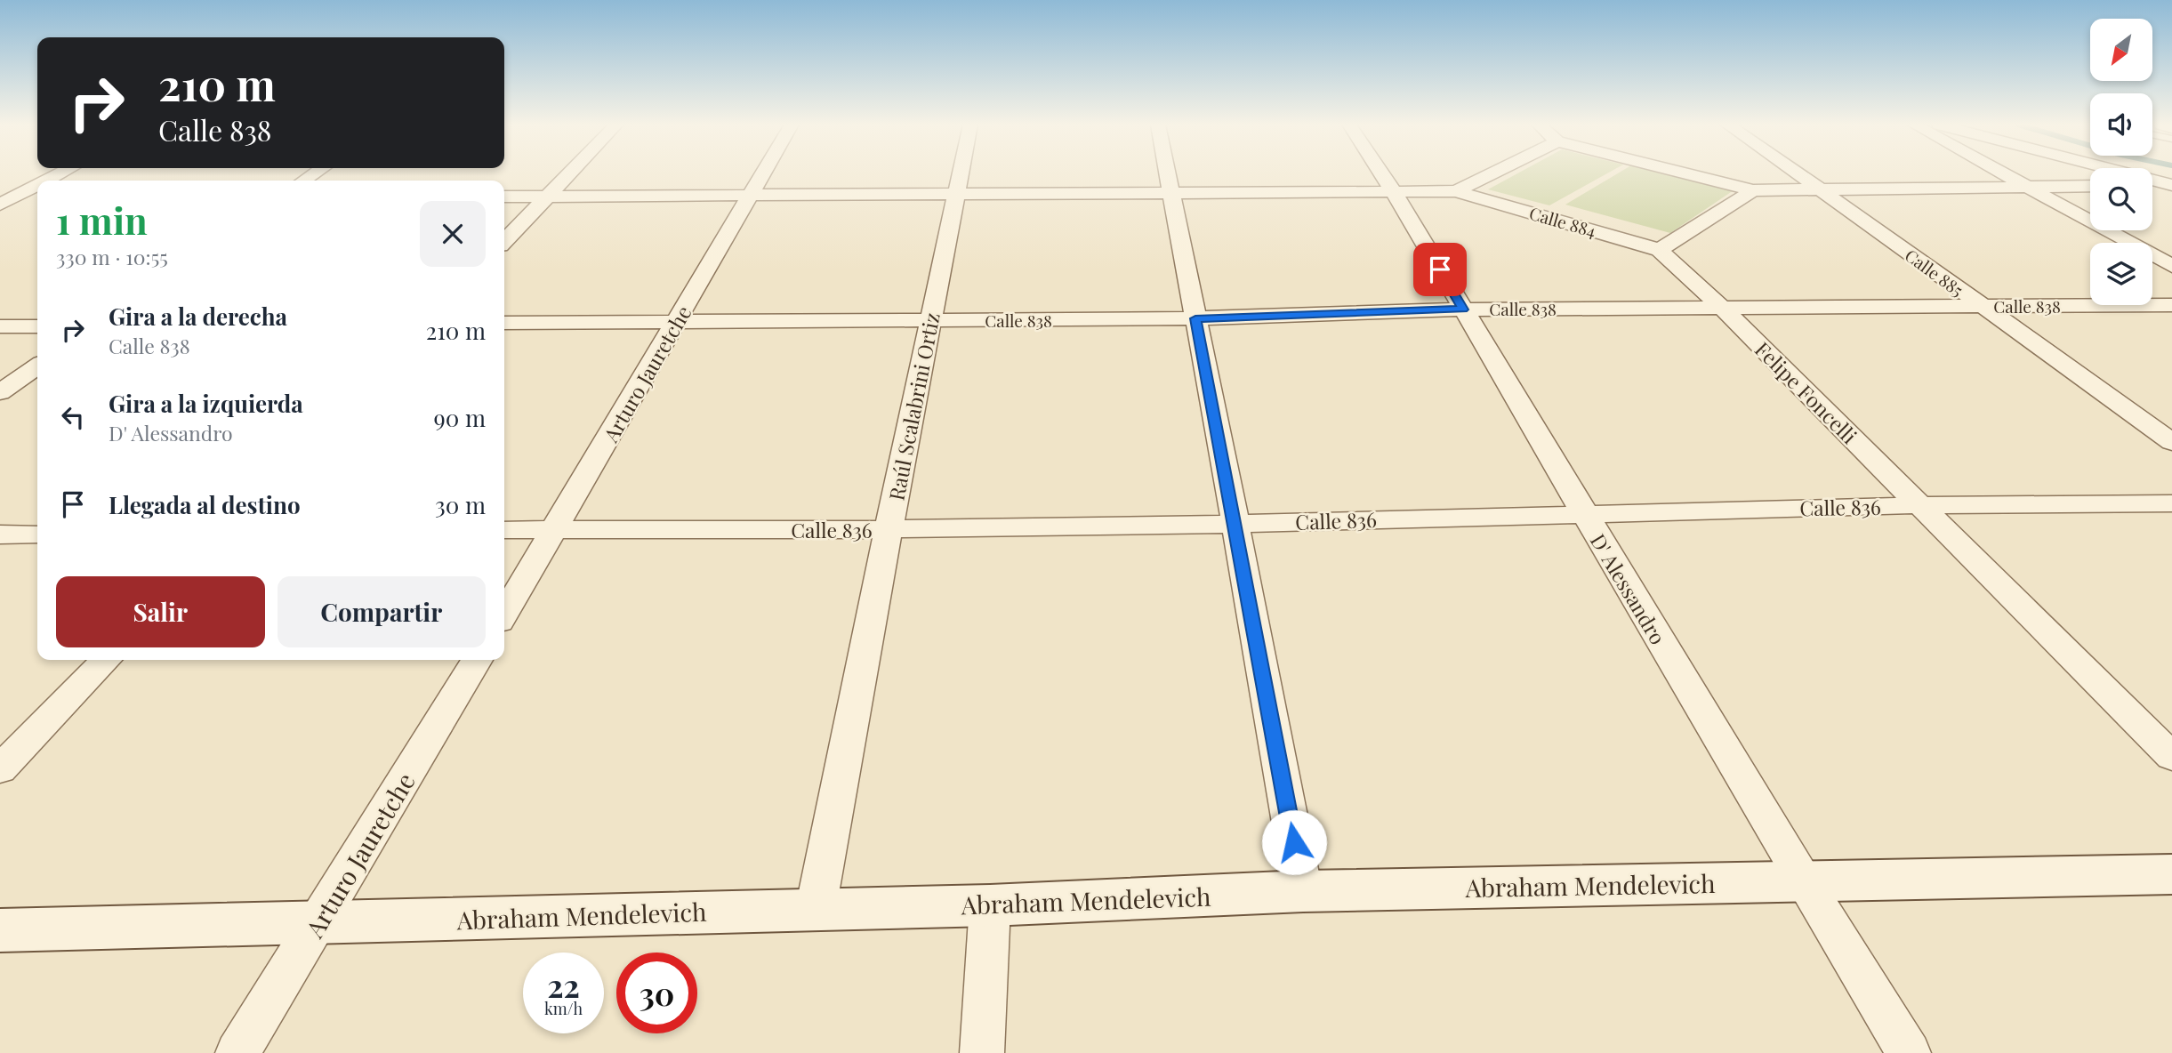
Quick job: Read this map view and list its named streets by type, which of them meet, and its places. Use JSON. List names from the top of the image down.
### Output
{
  "streets": {
    "street": [
      "Calle 884",
      "Calle 885",
      "Calle 838",
      "Arturo Jauretche",
      "Felipe Foncelli",
      "Raúl Scalabrini Ortiz",
      "Calle 836",
      "D' Alessandro",
      "Abraham Mendelevich"
    ]
  },
  "crossings": [
    ["Calle 884", "Felipe Foncelli"],
    ["Calle 885", "Calle 838"],
    ["Calle 838", "Arturo Jauretche"],
    ["Calle 838", "Felipe Foncelli"],
    ["Calle 838", "Raúl Scalabrini Ortiz"],
    ["Calle 838", "D' Alessandro"],
    ["Arturo Jauretche", "Calle 836"],
    ["Arturo Jauretche", "Abraham Mendelevich"],
    ["Felipe Foncelli", "Calle 836"],
    ["Raúl Scalabrini Ortiz", "Calle 836"],
    ["Raúl Scalabrini Ortiz", "Abraham Mendelevich"],
    ["Calle 836", "D' Alessandro"],
    ["D' Alessandro", "Abraham Mendelevich"]
  ],
  "north": "bottom left",
  "page": {
    "turn": ["210 m", "Calle 838"],
    "heading": ["1 min", "330 m · 10:55"],
    "list": [
      {
        "name": "Gira a la derecha",
        "note": "Calle 838",
        "value": "210 m"
      },
      {
        "name": "Gira a la izquierda",
        "note": "D' Alessandro",
        "value": "90 m"
      },
      {
        "name": "Llegada al destino",
        "value": "30 m"
      }
    ],
    "buttons": ["Salir", "Compartir"],
    "speed": "22 km/h",
    "limit": "30"
  }
}
